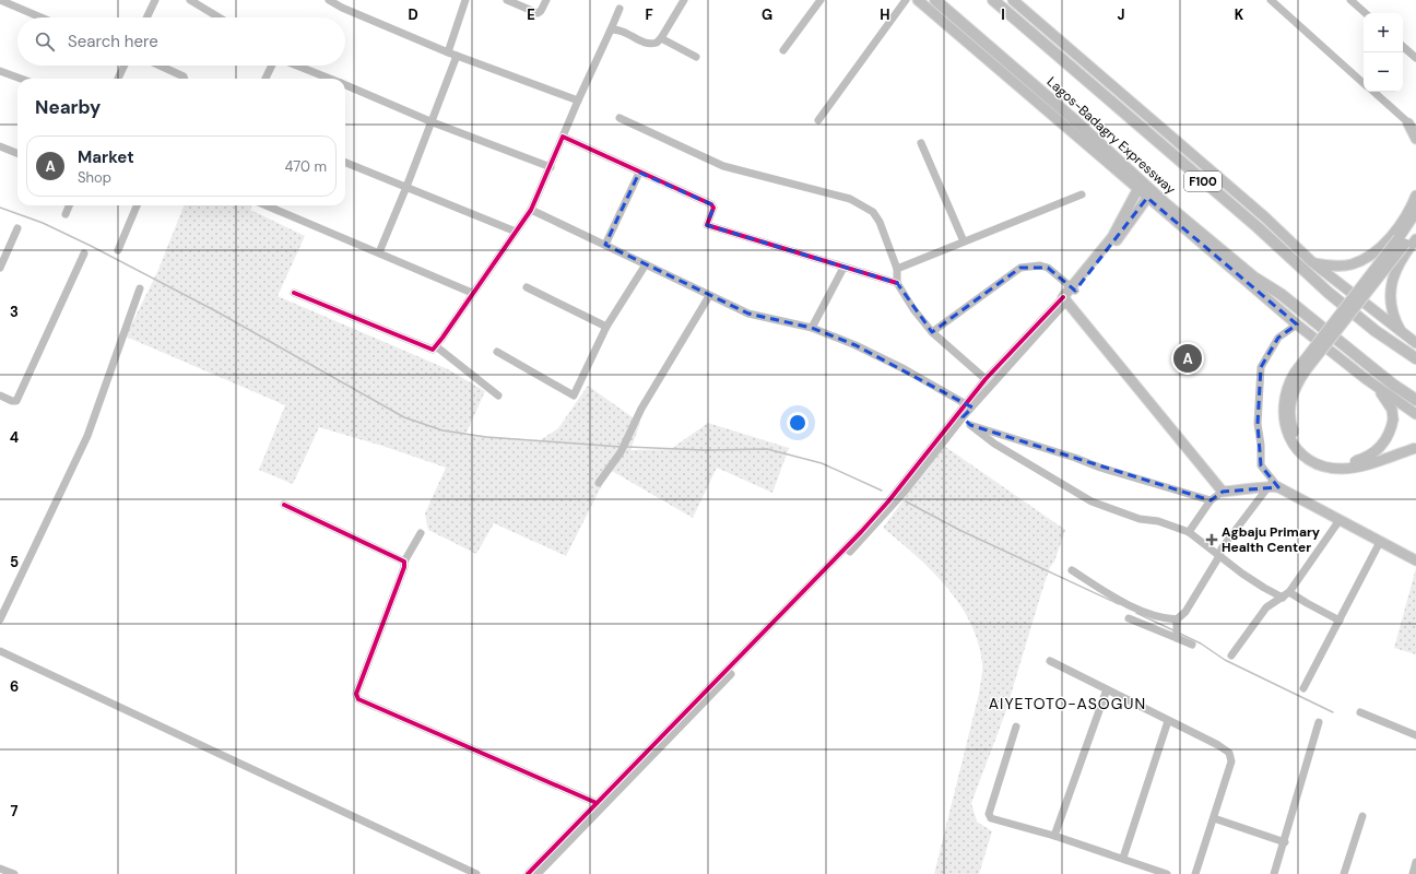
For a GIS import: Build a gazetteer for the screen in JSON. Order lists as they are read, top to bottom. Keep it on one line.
{"streets":{"highway":["Lagos-Badagry Expressway","F100"]},"districts":["AIYETOTO-ASOGUN"],"places":{"health":["Agbaju Primary Health Center"]},"page":{"map_buttons":["+","−"],"search":"Search here","heading":"Nearby","list":[{"mark":"A","name":"Market","note":"Shop","value":"470 m"}],"pins":"A"},"grid":{"columns":["D","E","F","G","H","I","J","K"],"rows":["3","4","5","6","7"]}}
